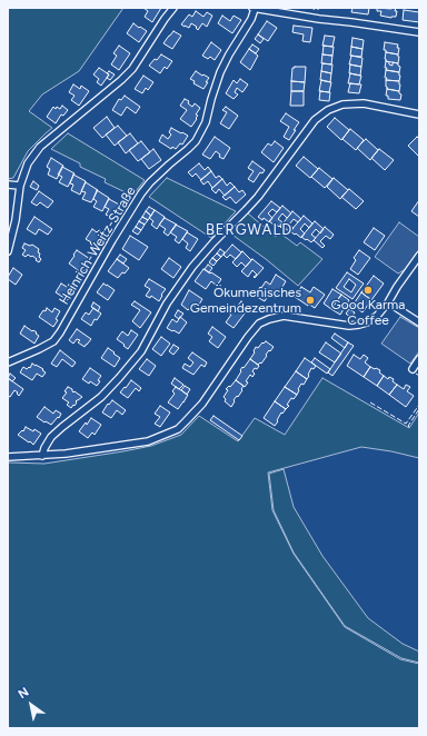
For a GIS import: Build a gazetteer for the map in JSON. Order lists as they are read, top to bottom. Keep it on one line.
{"streets":{"street":["Heinrich-Weitz-Straße"]},"districts":["BERGWALD"],"places":["Good Karma Coffee","Ökumenisches Gemeindezentrum"],"north":"top left"}
